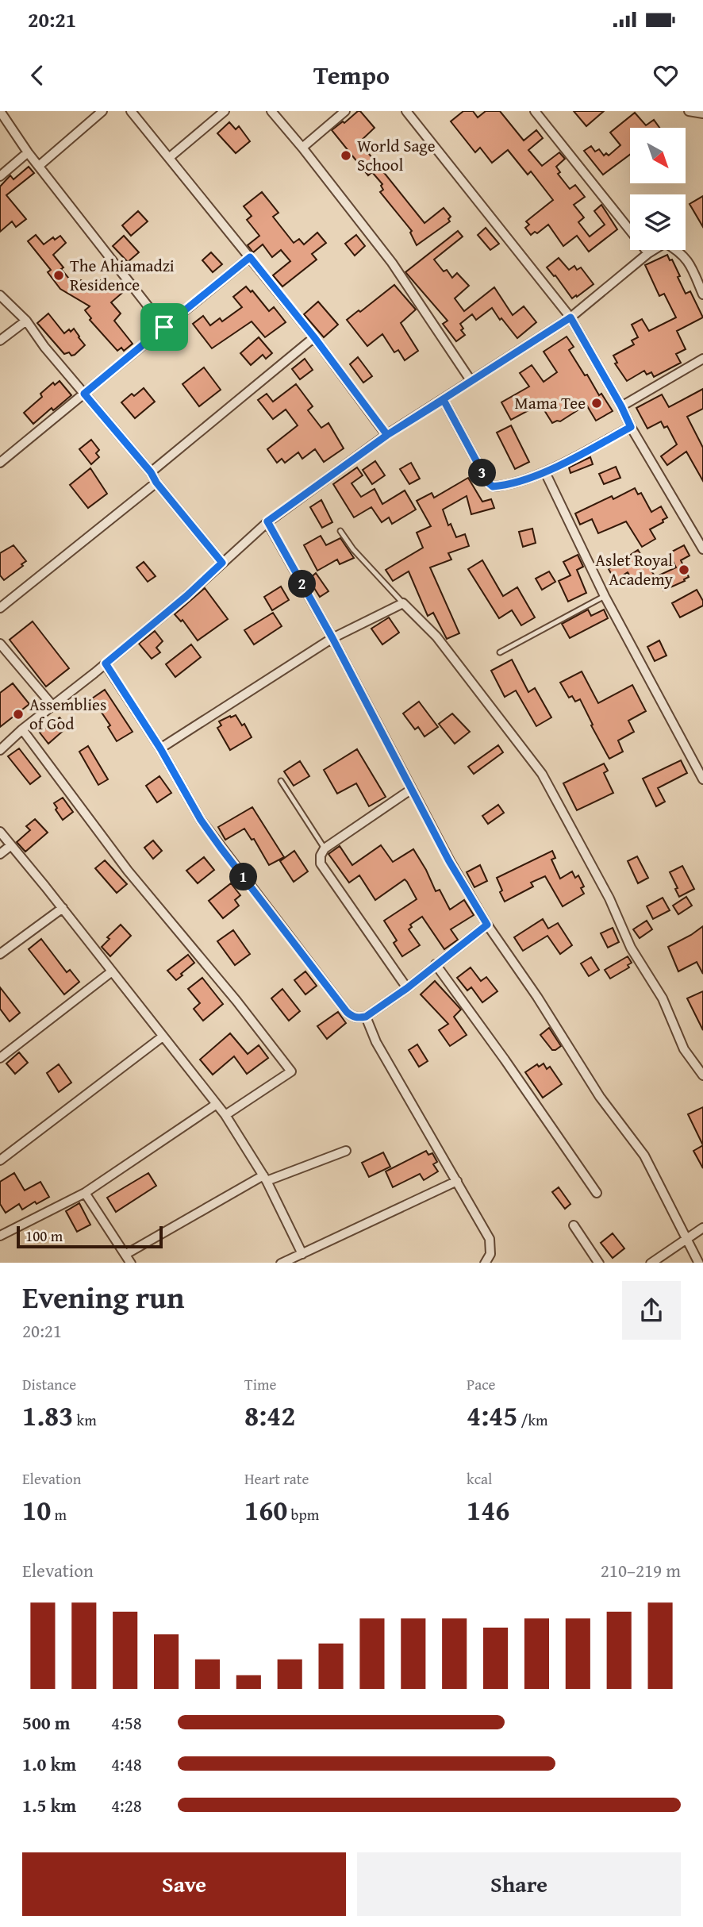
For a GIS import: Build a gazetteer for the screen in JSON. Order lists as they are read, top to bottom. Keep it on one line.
{"places":["World Sage School","The Ahiamadzi Residence","Mama Tee","Aslet Royal Academy","Assemblies of God"],"scale_bar":"100 m","north":"bottom right","page":{"status":"20:21","header":"Tempo","pins":["3","2","1"],"scale":"100 m","heading":["Evening run","20:21"],"stats":[["Distance","1.83 km"],["Time","8:42"],["Pace","4:45 /km"],["Elevation","10 m"],["Heart rate","160 bpm"],["kcal","146"]],"chart":["Elevation","210–219 m"],"list":[{"name":"500 m","note":"4:58"},{"name":"1.0 km","note":"4:48"},{"name":"1.5 km","note":"4:28"}],"buttons":["Save","Share"]}}
